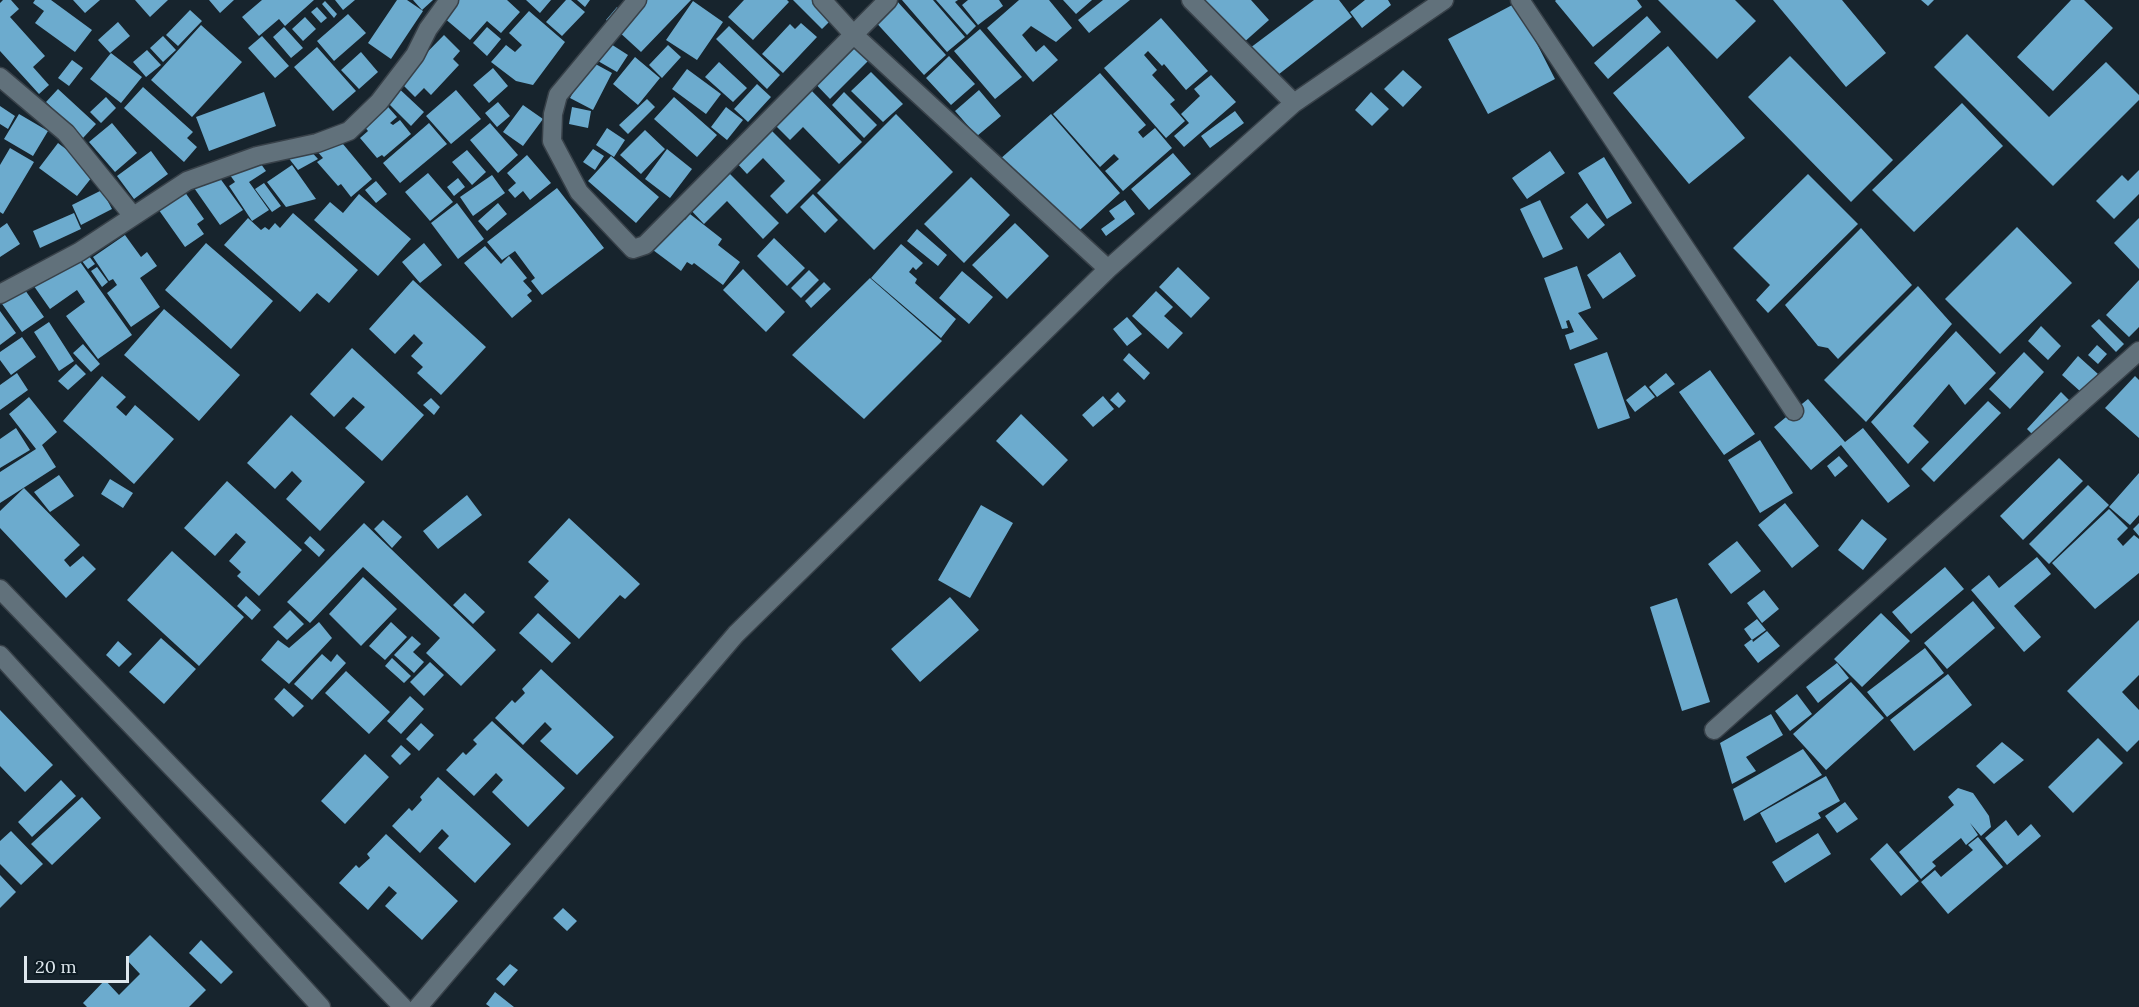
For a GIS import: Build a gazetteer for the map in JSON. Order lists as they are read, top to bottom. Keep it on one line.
{"scale_bar":"20 m"}
